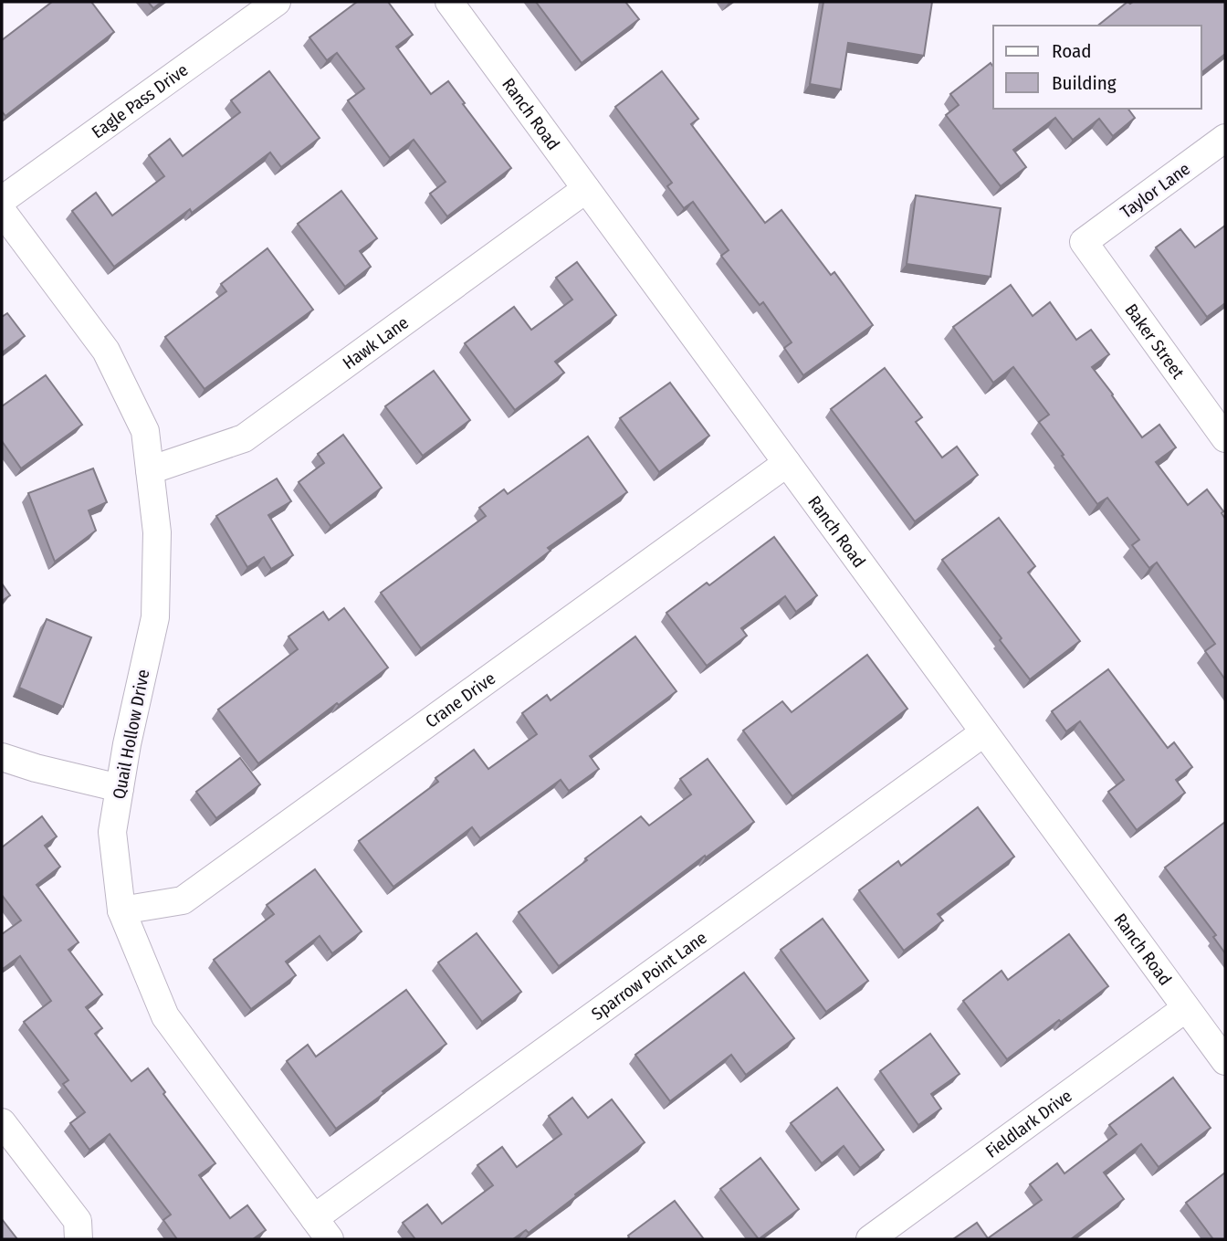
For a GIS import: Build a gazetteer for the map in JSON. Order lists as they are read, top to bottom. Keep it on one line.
{"streets":{"street":["Eagle Pass Drive","Ranch Road","Taylor Lane","Baker Street","Hawk Lane","Crane Drive","Quail Hollow Drive","Sparrow Point Lane","Fieldlark Drive"]},"crossings":[["Ranch Road","Hawk Lane"],["Ranch Road","Crane Drive"],["Ranch Road","Sparrow Point Lane"],["Ranch Road","Fieldlark Drive"],["Taylor Lane","Baker Street"],["Hawk Lane","Quail Hollow Drive"],["Crane Drive","Quail Hollow Drive"],["Quail Hollow Drive","Sparrow Point Lane"]],"legend":["Road","Building"]}
